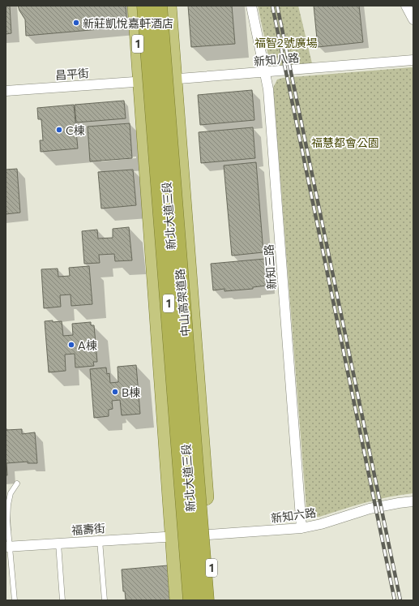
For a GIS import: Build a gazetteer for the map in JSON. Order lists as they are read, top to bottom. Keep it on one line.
{"streets":{"highway":["1","中山高架道路"],"main road":["新北大道三段"],"street":["新知八路","昌平街","新知三路","新知六路","福壽街"]},"crossings":[["新知八路","昌平街"],["新知八路","新北大道三段"],["新知八路","新知三路"],["昌平街","新北大道三段"],["新北大道三段","新知六路"],["新北大道三段","福壽街"],["新知三路","新知六路"],["新知六路","福壽街"]],"parks":["福智2號廣場","福慧都會公園"],"places":["新莊凱悅嘉軒酒店","C棟","A棟","B棟"]}
